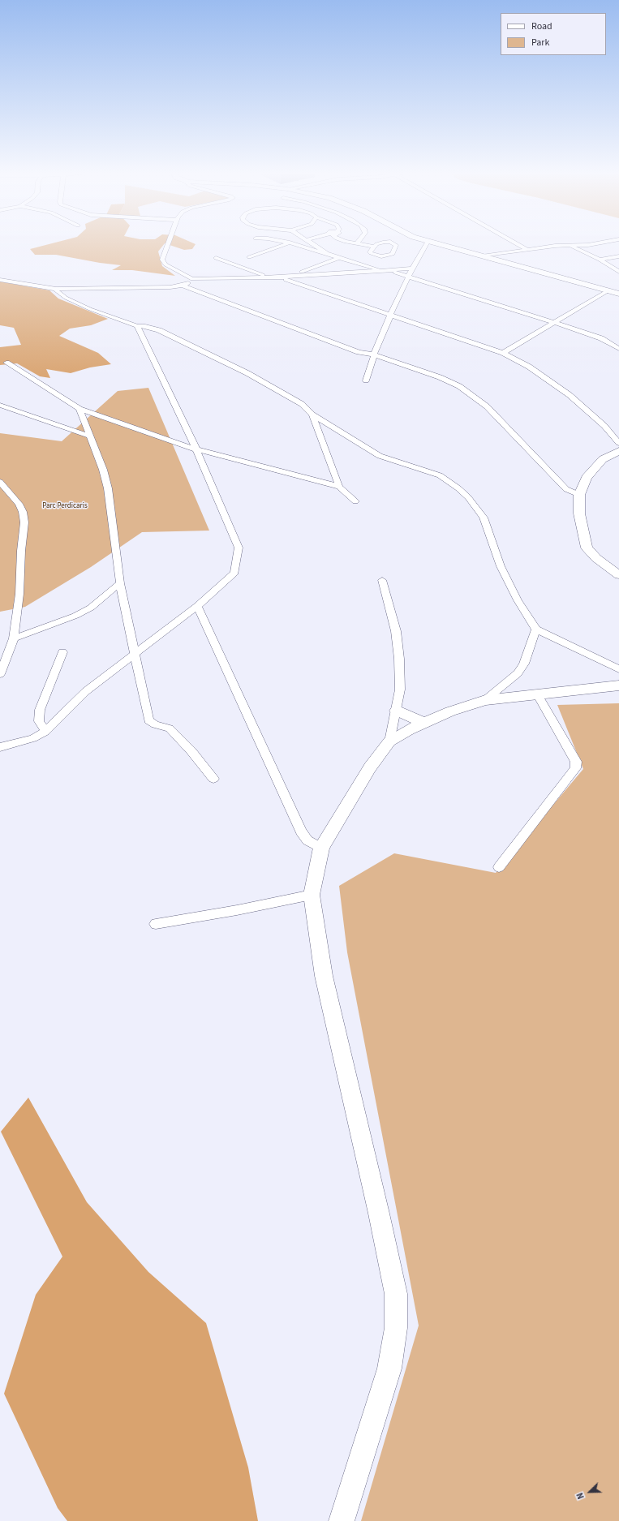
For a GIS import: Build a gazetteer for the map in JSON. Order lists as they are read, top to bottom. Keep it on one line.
{"parks":["Parc Perdicaris"],"legend":["Road","Park"],"north":"bottom left"}
